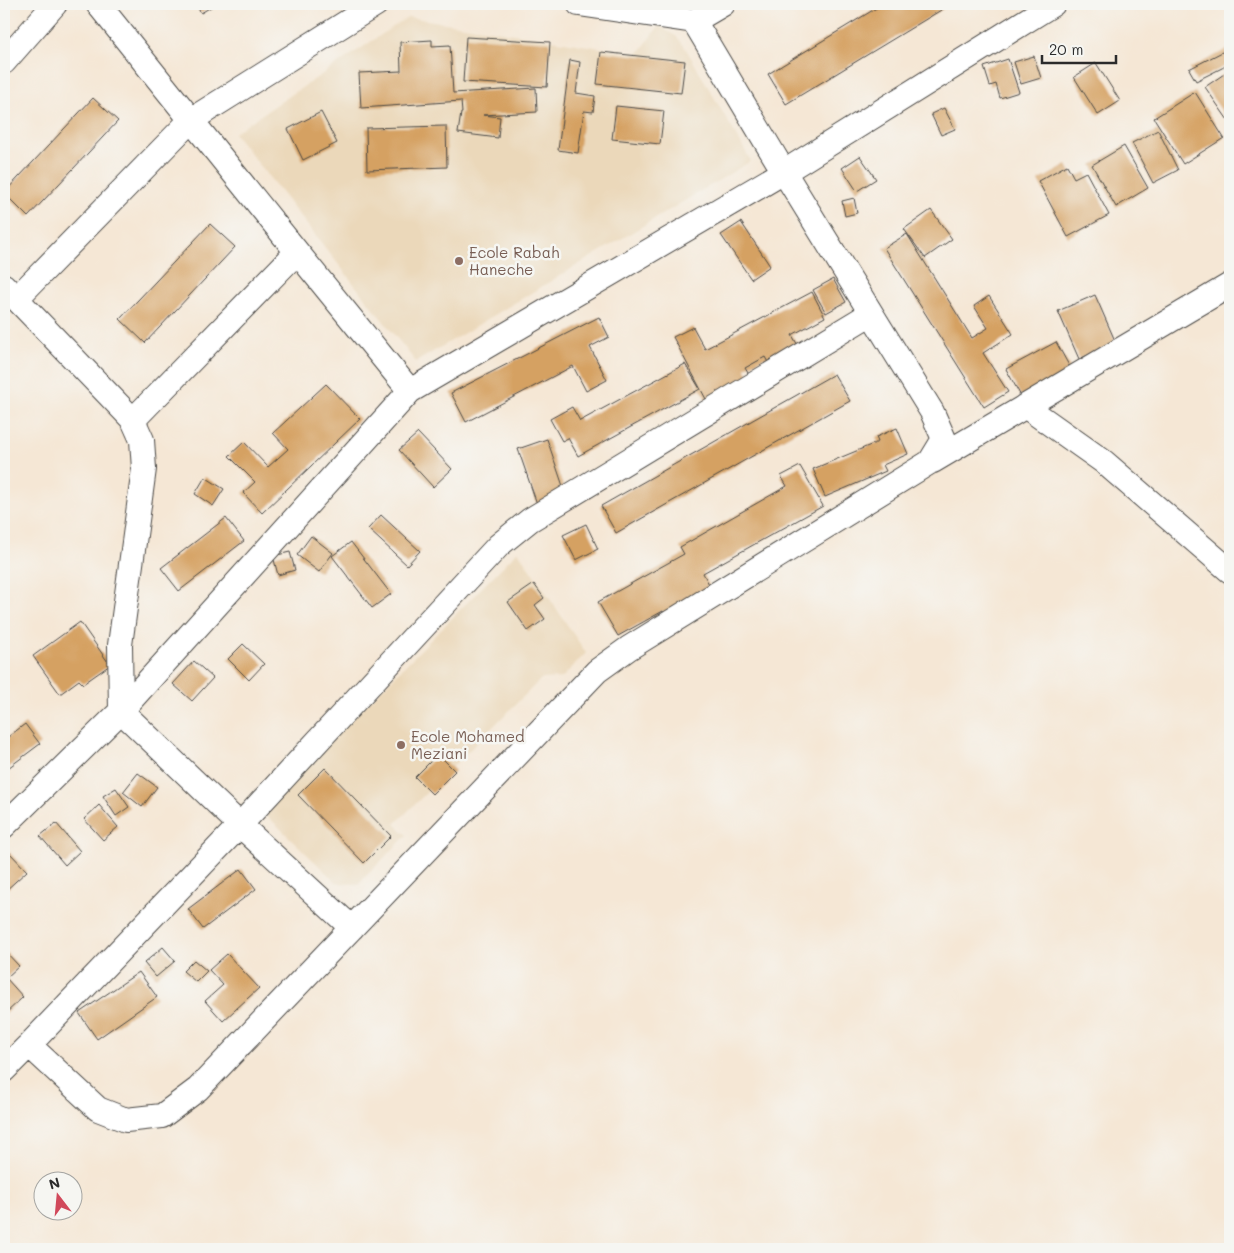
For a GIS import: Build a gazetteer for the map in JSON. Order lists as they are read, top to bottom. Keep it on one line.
{"places":["Ecole Rabah Haneche","Ecole Mohamed Meziani"],"scale_bar":"20 m","north":"top"}
